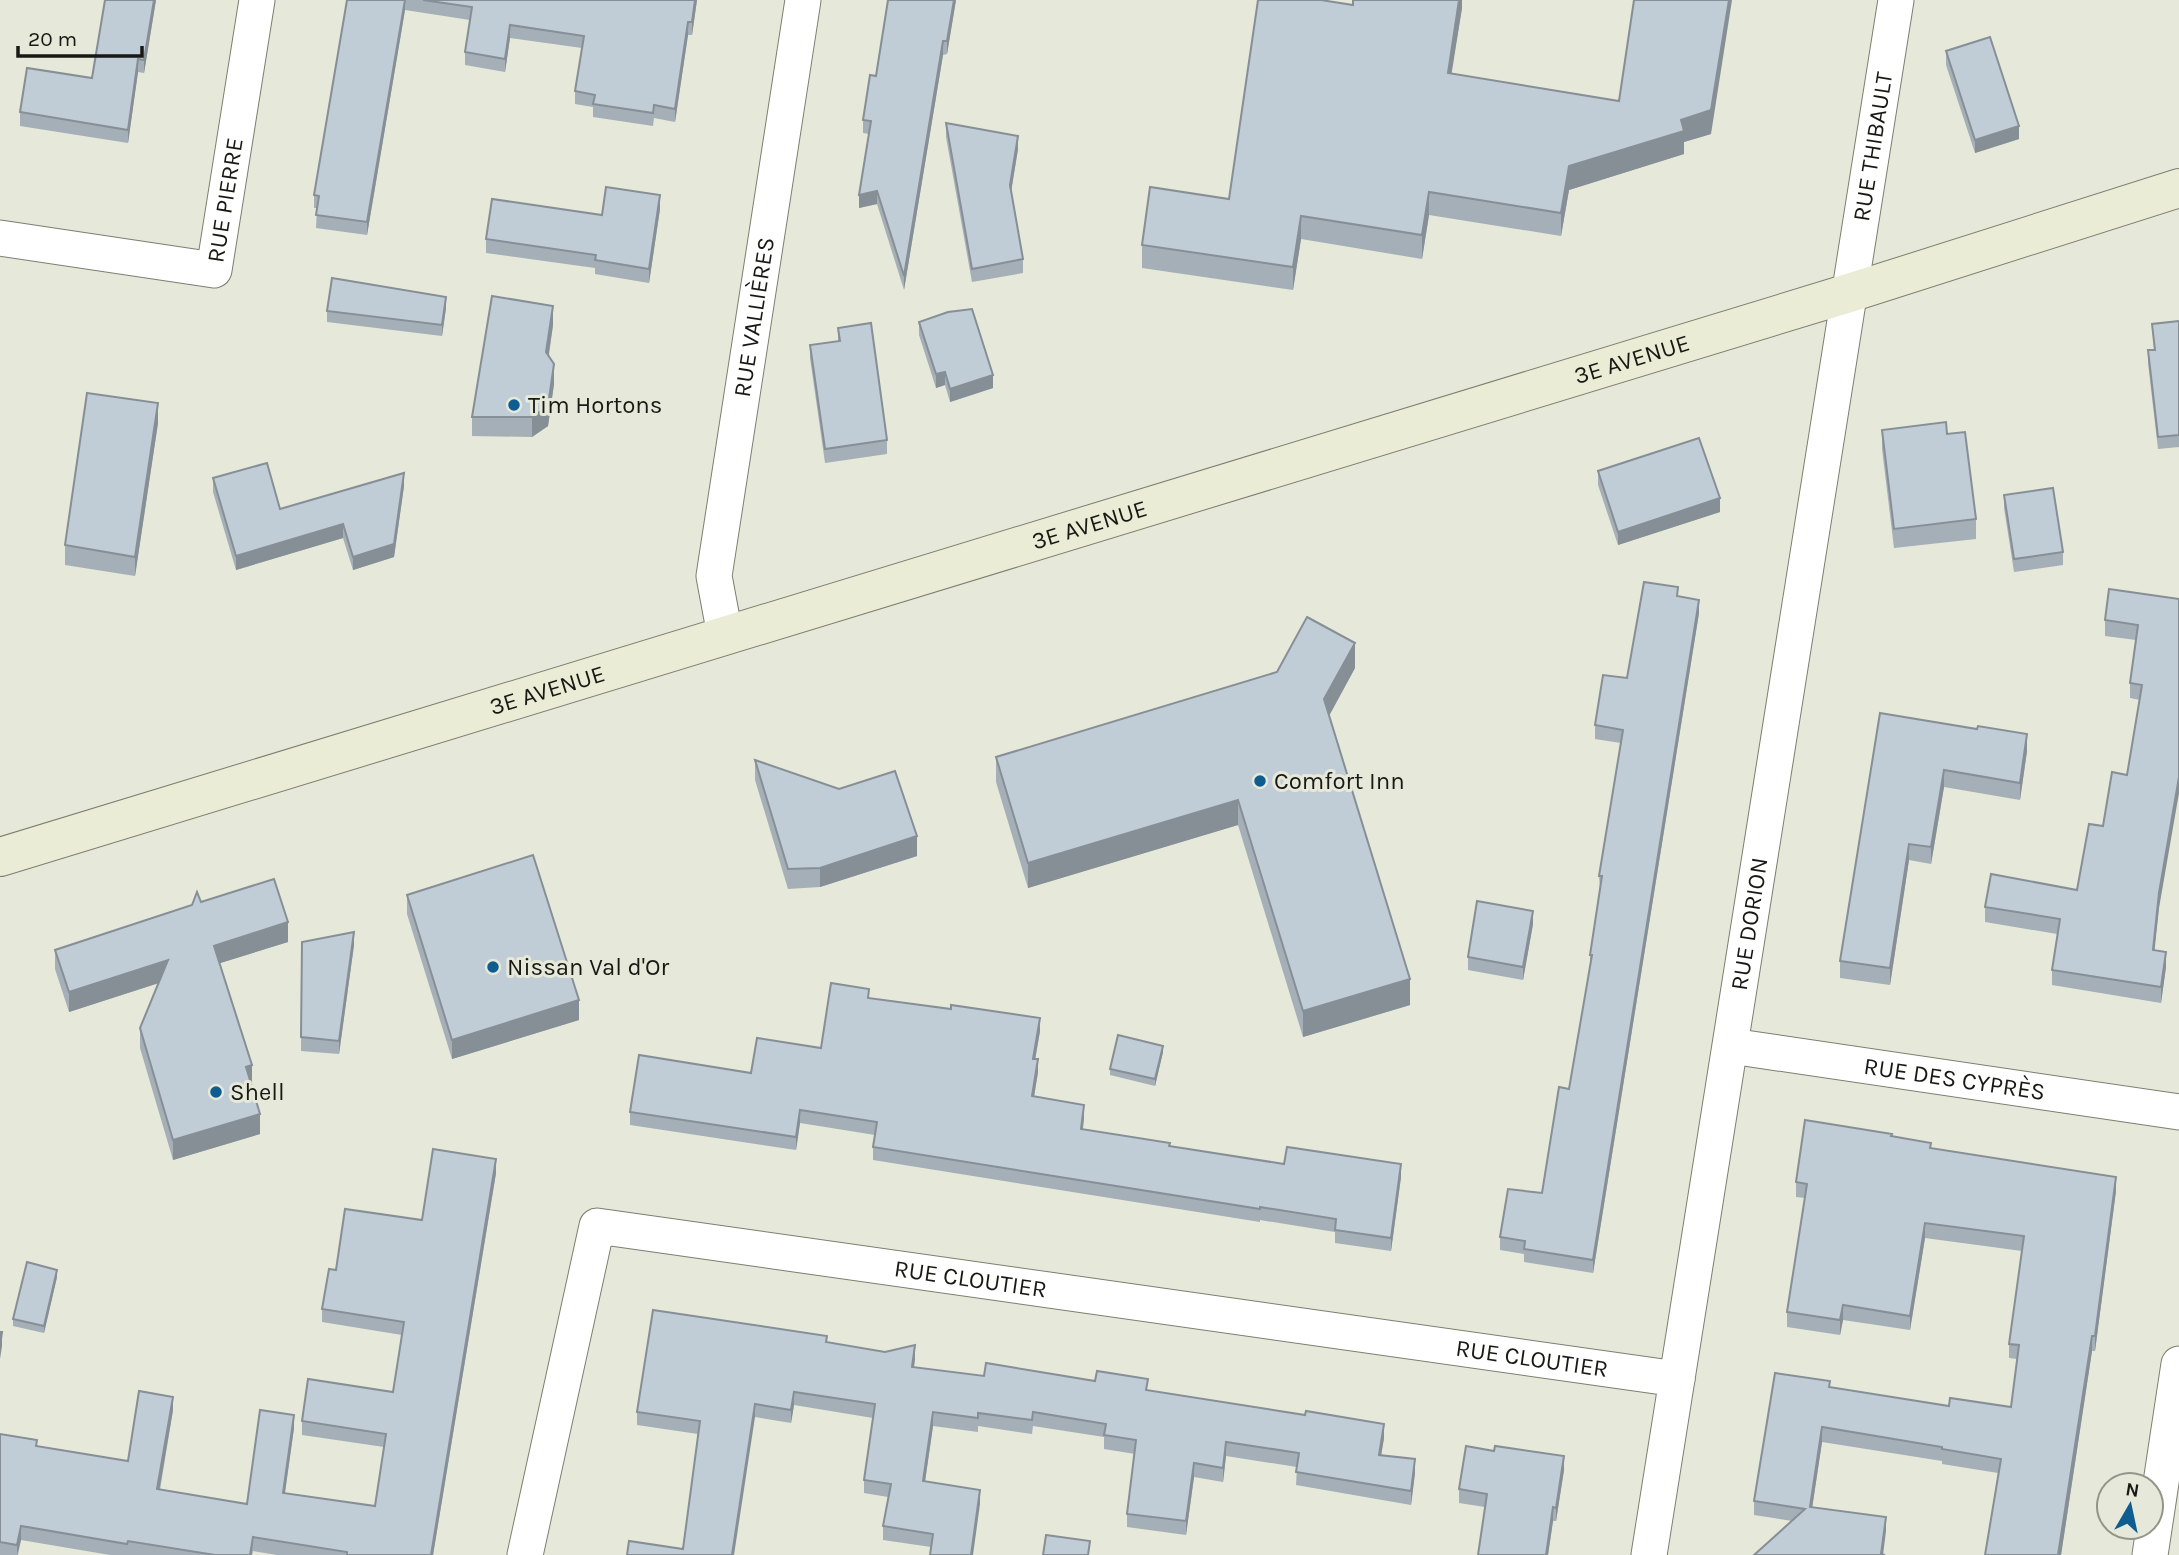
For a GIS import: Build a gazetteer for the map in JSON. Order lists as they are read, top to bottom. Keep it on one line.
{"streets":{"main road":["3E AVENUE"],"street":["RUE THIBAULT","RUE PIERRE","RUE VALLIÈRES","RUE DORION","RUE DES CYPRÈS","RUE CLOUTIER"]},"crossings":[["RUE THIBAULT","3E AVENUE"],["RUE THIBAULT","RUE DORION"],["RUE VALLIÈRES","3E AVENUE"],["3E AVENUE","RUE DORION"],["RUE DORION","RUE DES CYPRÈS"],["RUE DORION","RUE CLOUTIER"]],"places":["Tim Hortons","Comfort Inn","Nissan Val d'Or","Shell"],"scale_bar":"20 m","north":"top"}
